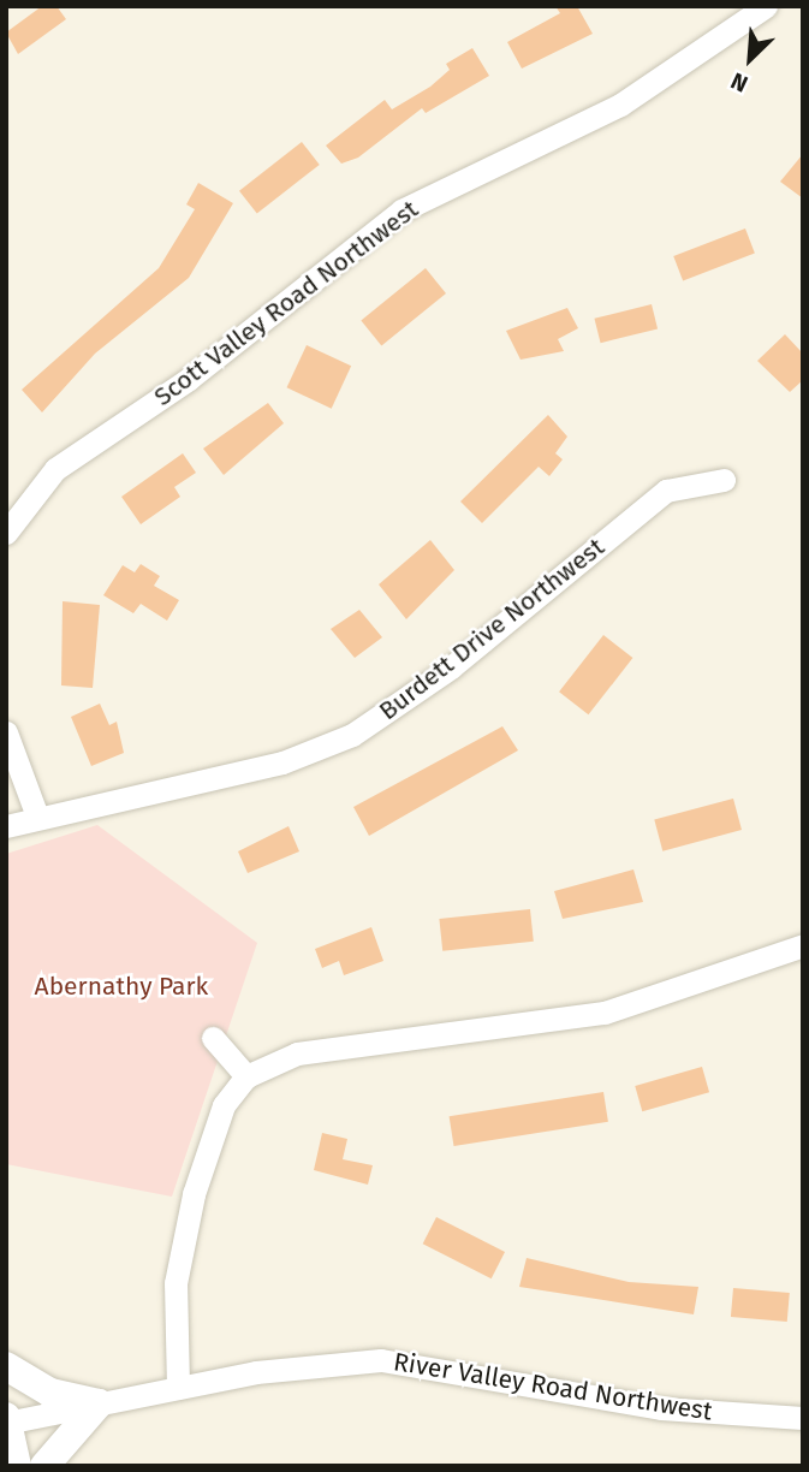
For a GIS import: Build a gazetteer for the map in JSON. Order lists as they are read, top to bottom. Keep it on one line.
{"streets":{"street":["Scott Valley Road Northwest","Burdett Drive Northwest","River Valley Road Northwest"]},"parks":["Abernathy Park"],"north":"bottom left"}
